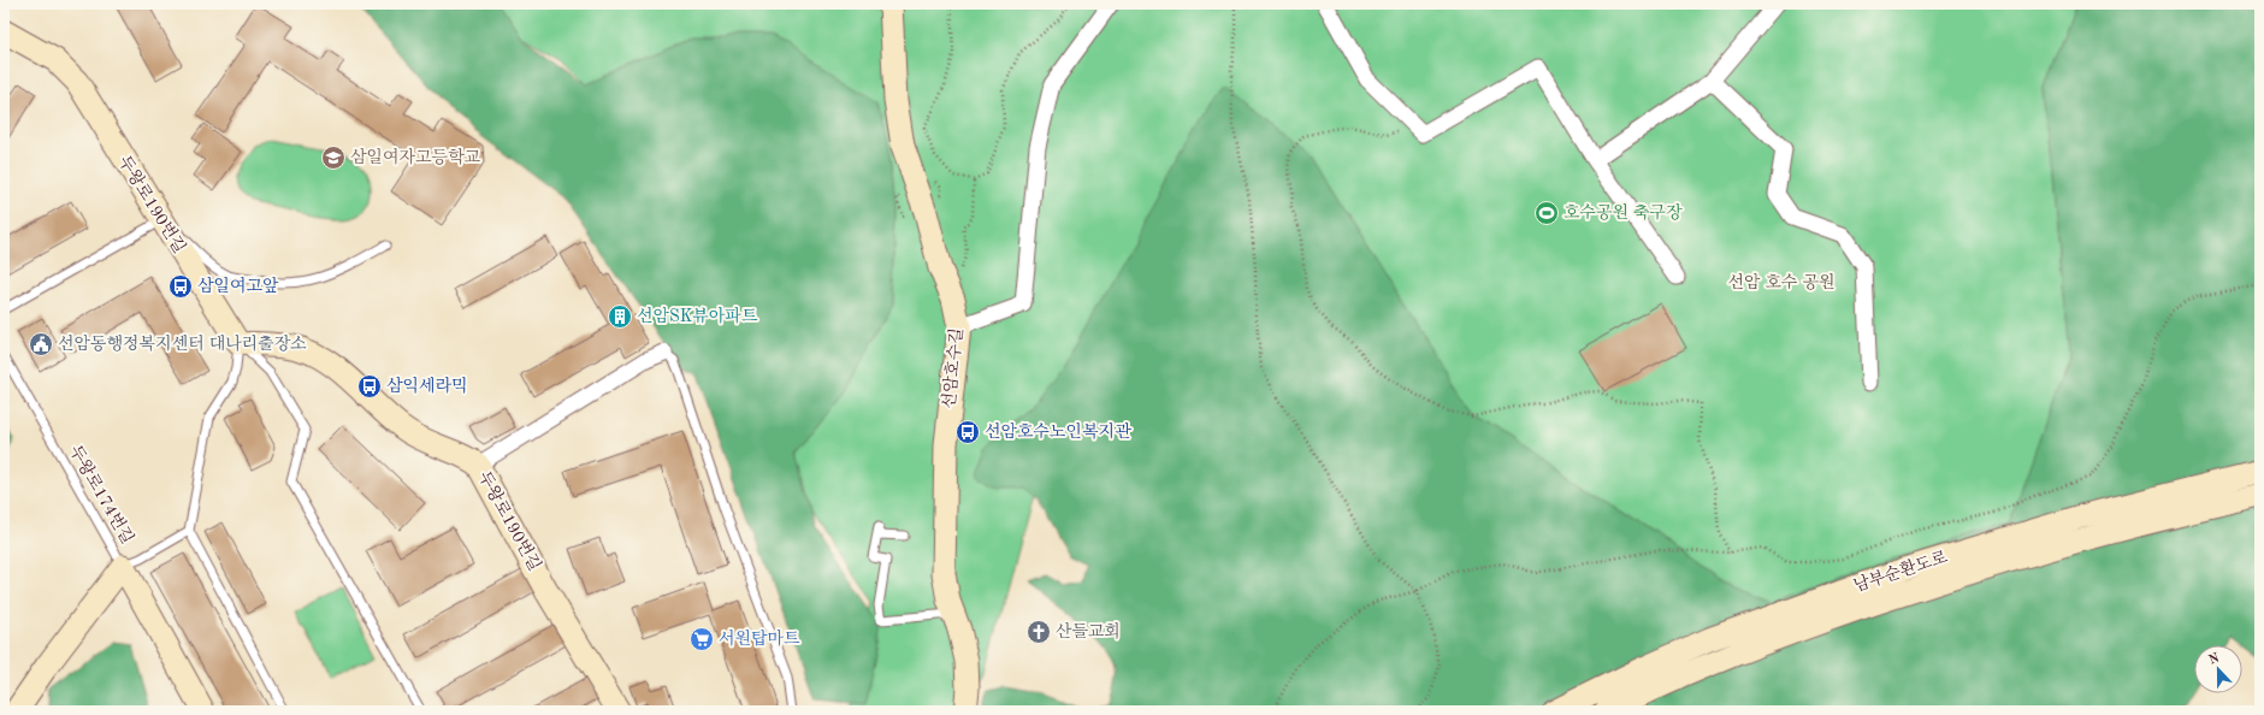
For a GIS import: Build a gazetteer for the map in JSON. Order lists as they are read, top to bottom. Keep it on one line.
{"streets":{"street":["두왕로190번길","선암호수길","남부순환도로"],"lane":["두왕로174번길"]},"parks":["선암 호수 공원"],"places":{"school or university":["삼일여자고등학교"],"sports":["호수공원 축구장"],"bus stop":["삼일여고앞","삼익세라믹","선암호수노인복지관"],"building":["선암SK뷰아파트"],"public building":["선암동행정복지센터 대나리출장소"],"church":["산들교회"],"supermarket":["서원탑마트"]},"north":"top"}
